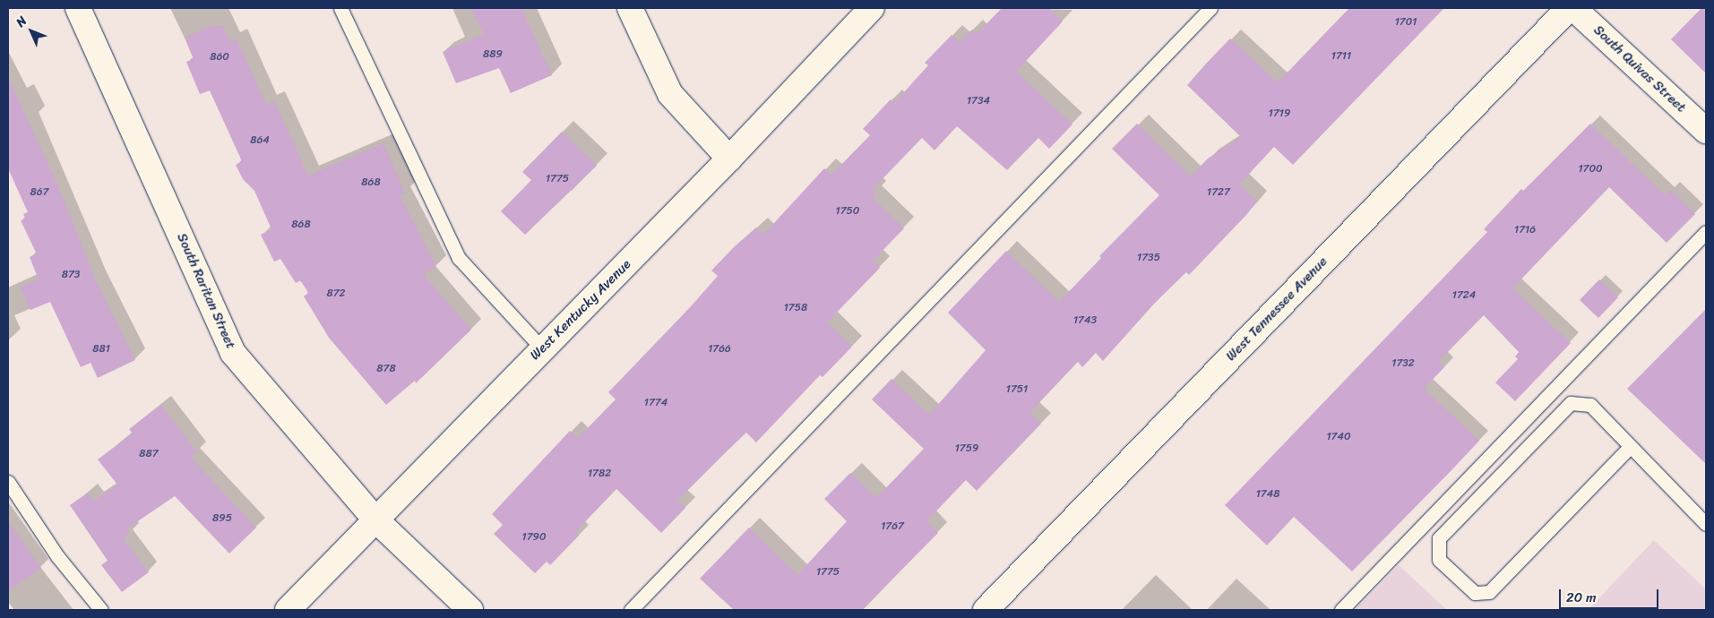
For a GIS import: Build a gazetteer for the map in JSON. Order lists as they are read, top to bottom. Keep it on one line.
{"streets":{"street":["South Quivas Street","South Raritan Street","West Tennessee Avenue","West Kentucky Avenue"]},"crossings":[["South Raritan Street","West Kentucky Avenue"]],"house_numbers":["1701","889","1711","860","1734","1719","864","1700","1775","868","867","1727","1750","868","1716","1735","873","872","1724","1758","1743","881","1766","1732","878","1751","1774","1740","1759","887","1782","1748","895","1767","1790","1775"],"scale_bar":"20 m","north":"top left"}
